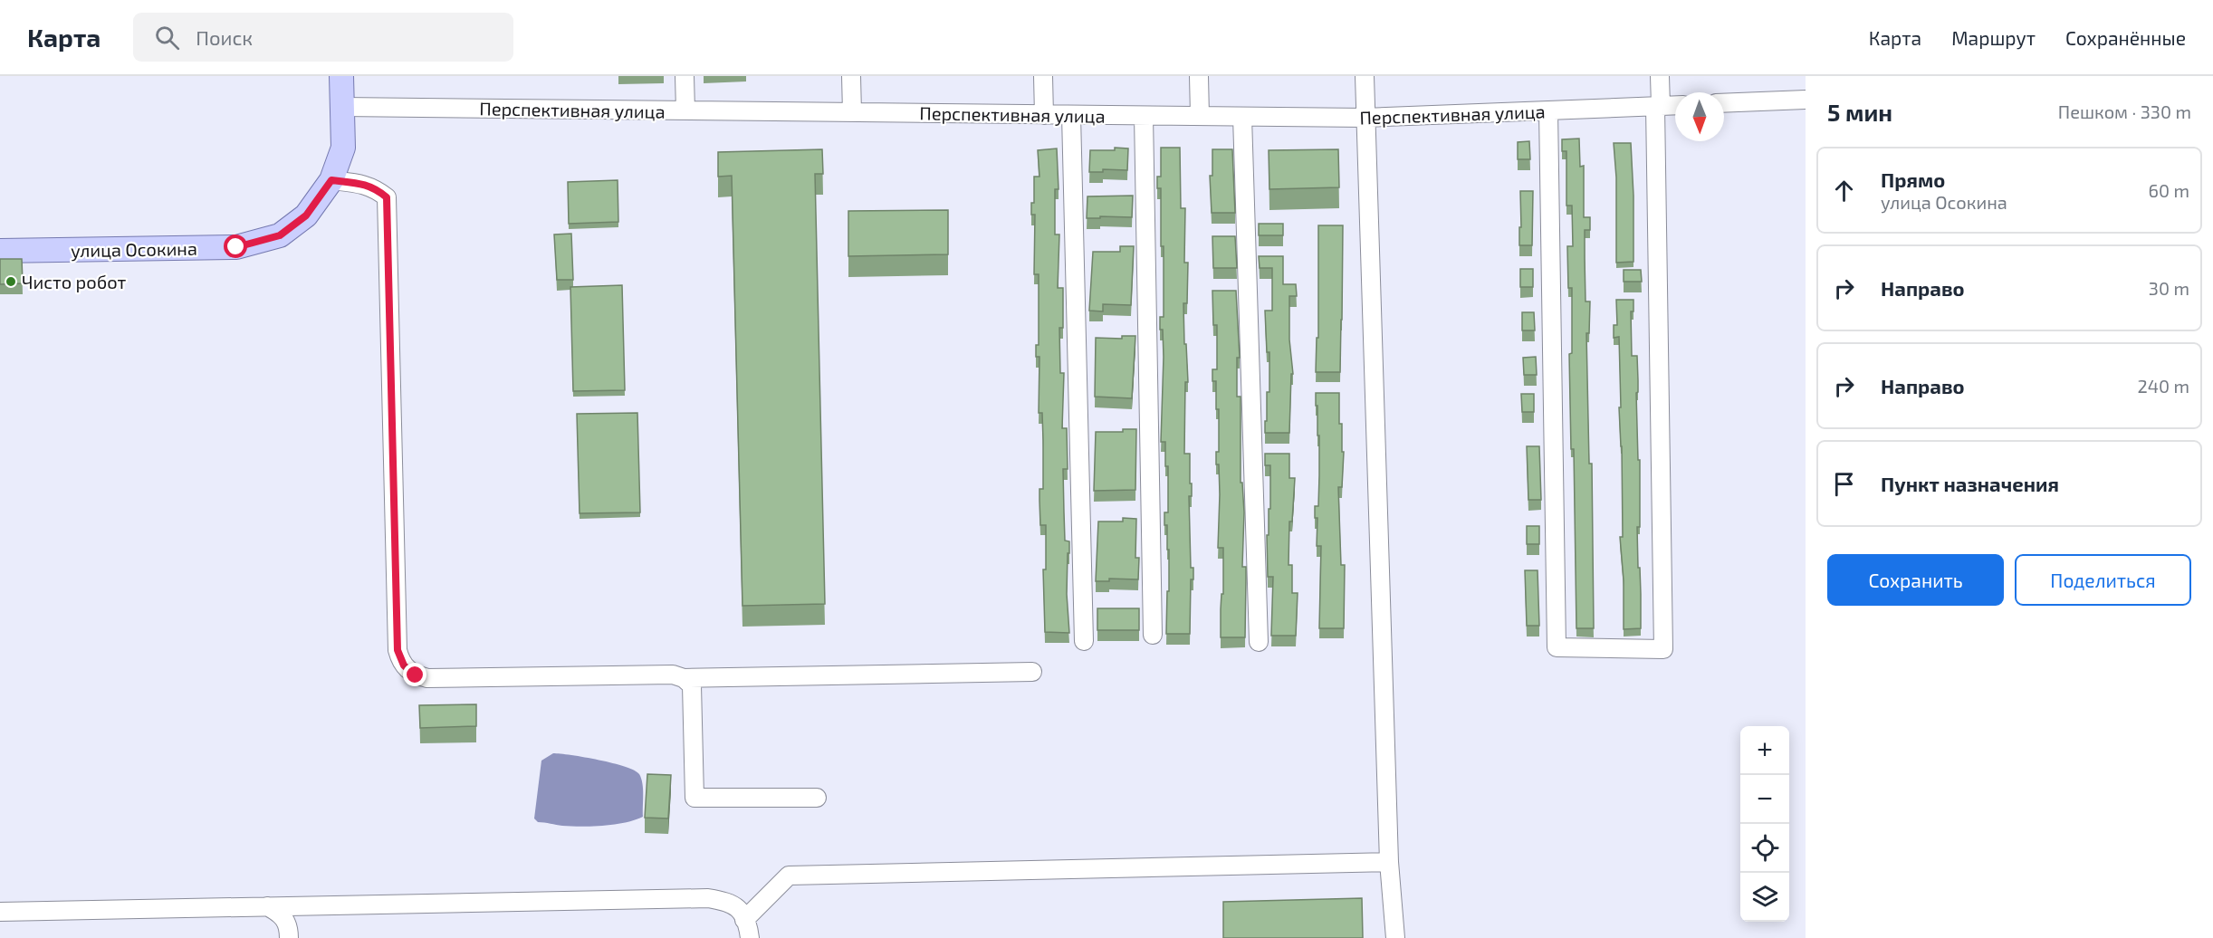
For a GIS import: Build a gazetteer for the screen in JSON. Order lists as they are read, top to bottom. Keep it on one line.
{"streets":{"main road":["улица Осокина"],"street":["Перспективная улица"]},"crossings":[["Перспективная улица","улица Осокина"]],"places":["Чисто робот"],"north":"bottom","page":{"header":"Карта","search":"Поиск","nav":["Карта","Маршрут","Сохранённые"],"heading":["5 мин","Пешком · 330 m"],"list":[["Прямо","улица Осокина","60 m"],["Направо","30 m"],["Направо","240 m"],"Пункт назначения"],"buttons":["Сохранить","Поделиться"],"map_buttons":["+","−"]}}
